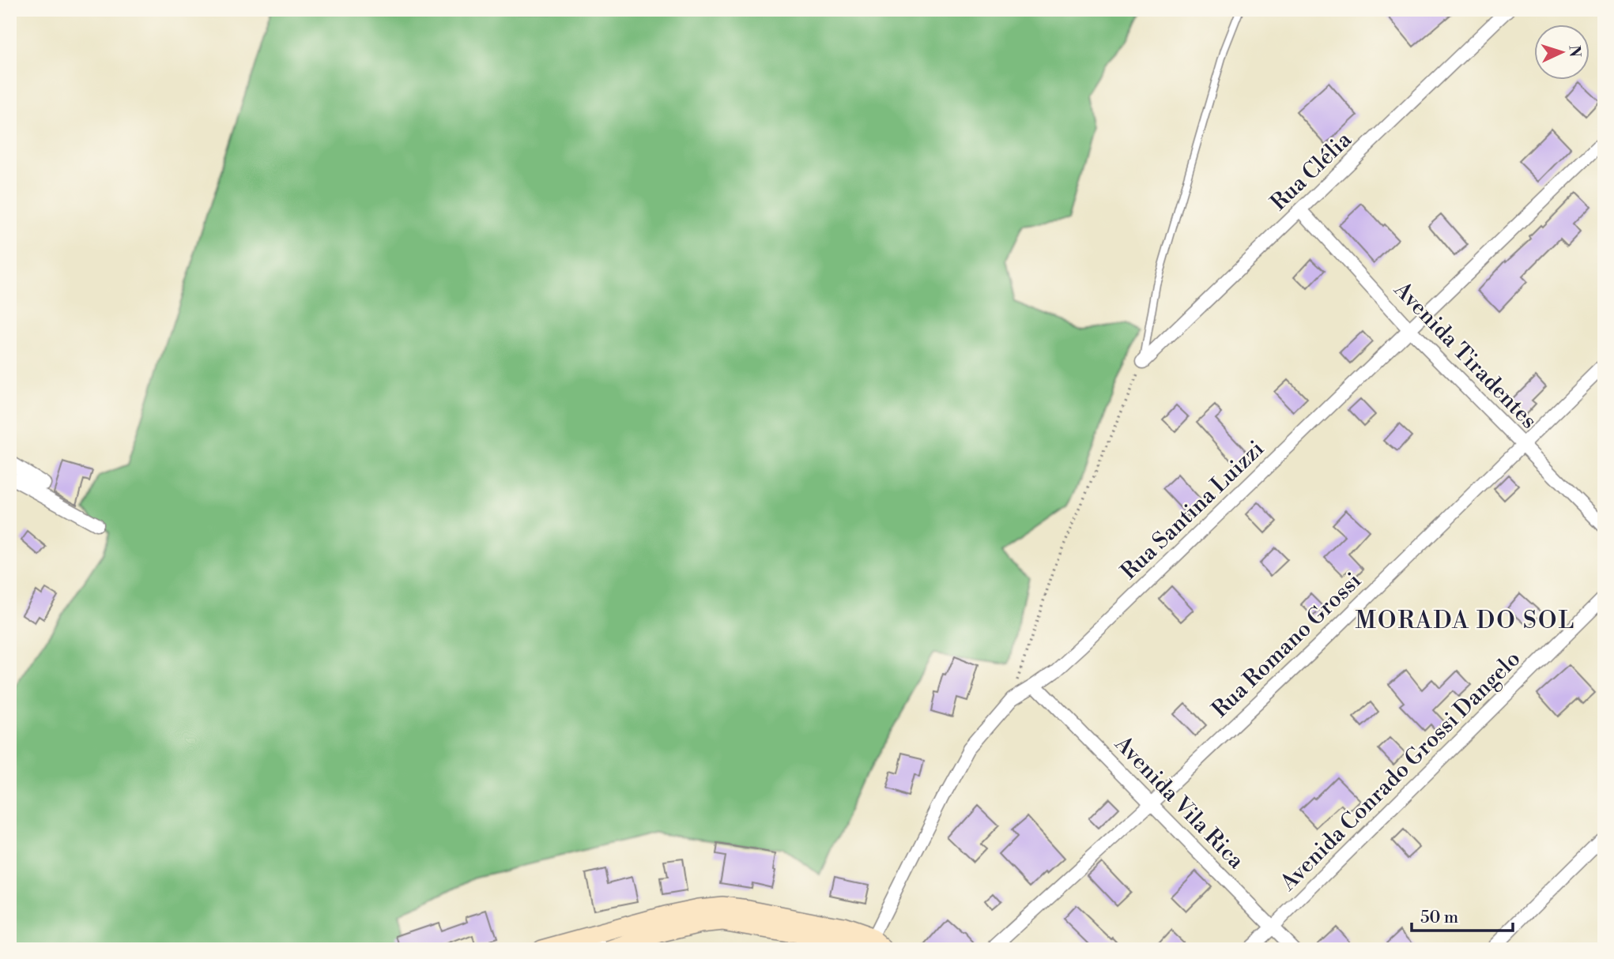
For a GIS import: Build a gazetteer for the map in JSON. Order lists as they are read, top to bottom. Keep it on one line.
{"streets":{"street":["Rua Clélia","Avenida Tiradentes","Rua Santina Luizzi","Rua Romano Grossi","Avenida Conrado Grossi Dangelo","Avenida Vila Rica"]},"crossings":[["Rua Clélia","Avenida Tiradentes"],["Avenida Tiradentes","Rua Santina Luizzi"],["Avenida Tiradentes","Rua Romano Grossi"],["Rua Santina Luizzi","Avenida Vila Rica"],["Rua Romano Grossi","Avenida Vila Rica"],["Avenida Conrado Grossi Dangelo","Avenida Vila Rica"]],"districts":["MORADA DO SOL"],"scale_bar":"50 m","north":"right"}
